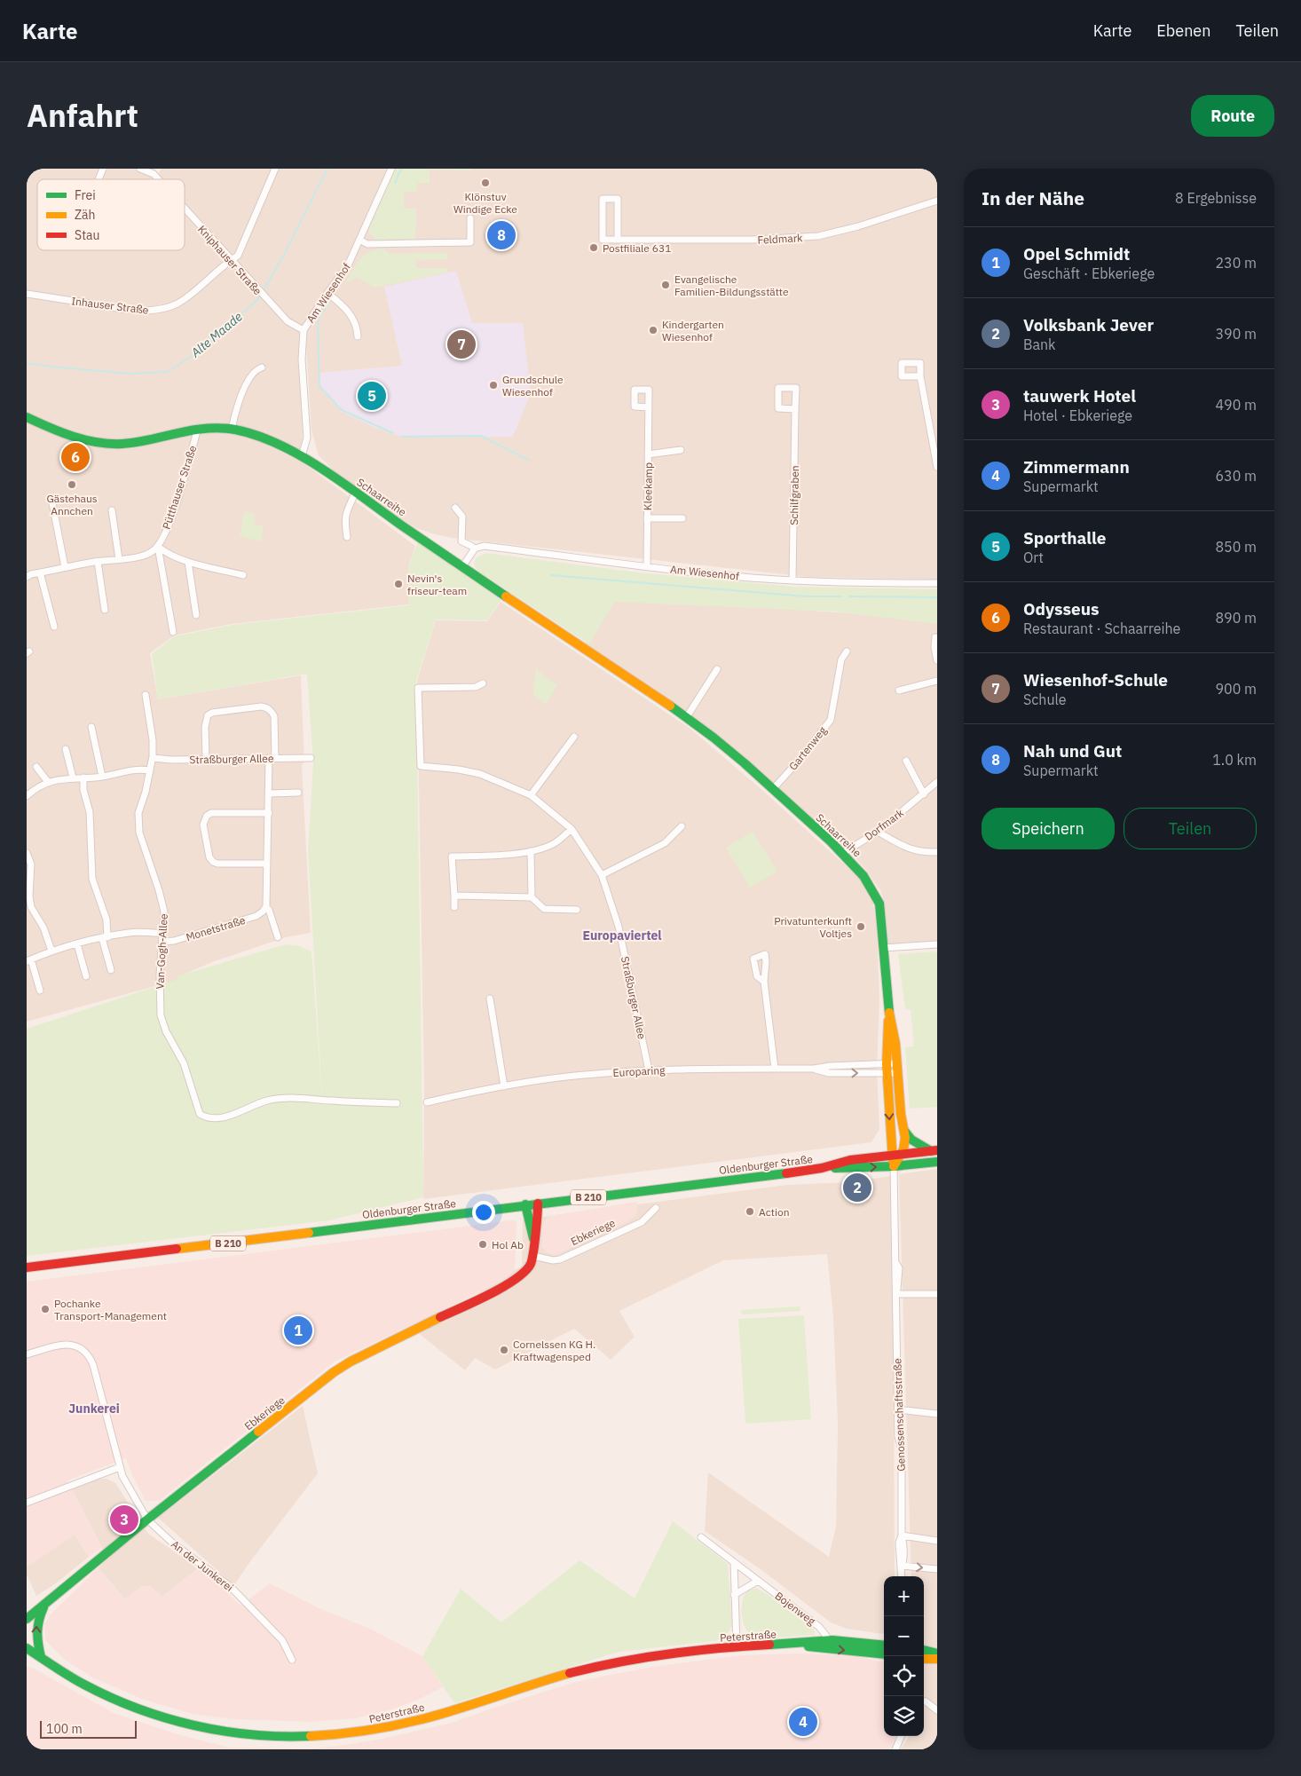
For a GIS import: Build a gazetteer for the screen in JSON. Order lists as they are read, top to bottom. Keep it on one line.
{"streets":{"main road":["Schaarreihe","Oldenburger Straße","B 210","Ebkeriege","Peterstraße"],"street":["Feldmark","Kniphauser Straße","Am Wiesenhof","Inhauser Straße","Kleekamp","Pütthauser Straße","Schilfgraben","Gartenweg","Straßburger Allee","Dorfmark","Monetstraße","Van-Gogh-Allee","Europaring","Genossenschaftsstraße","An der Junkerei","Bojenweg"]},"crossings":[["Kniphauser Straße","Am Wiesenhof"],["Kniphauser Straße","Inhauser Straße"],["Am Wiesenhof","Kleekamp"],["Am Wiesenhof","Schilfgraben"],["Am Wiesenhof","Schaarreihe"],["Pütthauser Straße","Schaarreihe"],["Schaarreihe","Gartenweg"],["Schaarreihe","Dorfmark"],["Schaarreihe","Europaring"],["Schaarreihe","Oldenburger Straße"],["Schaarreihe","B 210"],["Straßburger Allee","Van-Gogh-Allee"],["Straßburger Allee","Europaring"],["Monetstraße","Van-Gogh-Allee"],["Oldenburger Straße","B 210"],["Oldenburger Straße","Genossenschaftsstraße"],["B 210","Genossenschaftsstraße"],["Ebkeriege","An der Junkerei"],["Bojenweg","Peterstraße"]],"districts":["Europaviertel","Junkerei"],"water":["Alte Maade"],"places":["Klönstuv Windige Ecke","Postfiliale 631","Evangelische Familien-Bildungsstätte","Kindergarten Wiesenhof","Grundschule Wiesenhof","Gästehaus Annchen","Nevin's friseur-team","Privatunterkunft Voltjes","Action","Hol Ab","Pochanke Transport-Management","Cornelssen KG H. Kraftwagensped"],"legend":["Frei","Zäh","Stau"],"scale_bar":"100 m","page":{"header":"Karte","nav":["Karte","Ebenen","Teilen"],"title":"Anfahrt","buttons":["Route",["Speichern","Teilen"]],"heading":["In der Nähe","8 Ergebnisse"],"pins":["8","7","5","6","2","1","3","4"],"list":[{"mark":"1","name":"Opel Schmidt","note":"Geschäft · Ebkeriege","value":"230 m"},{"mark":"2","name":"Volksbank Jever","note":"Bank","value":"390 m"},{"mark":"3","name":"tauwerk Hotel","note":"Hotel · Ebkeriege","value":"490 m"},{"mark":"4","name":"Zimmermann","note":"Supermarkt","value":"630 m"},{"mark":"5","name":"Sporthalle","note":"Ort","value":"850 m"},{"mark":"6","name":"Odysseus","note":"Restaurant · Schaarreihe","value":"890 m"},{"mark":"7","name":"Wiesenhof-Schule","note":"Schule","value":"900 m"},{"mark":"8","name":"Nah und Gut","note":"Supermarkt","value":"1.0 km"}],"map_buttons":["+","−"],"scale":"100 m"}}
